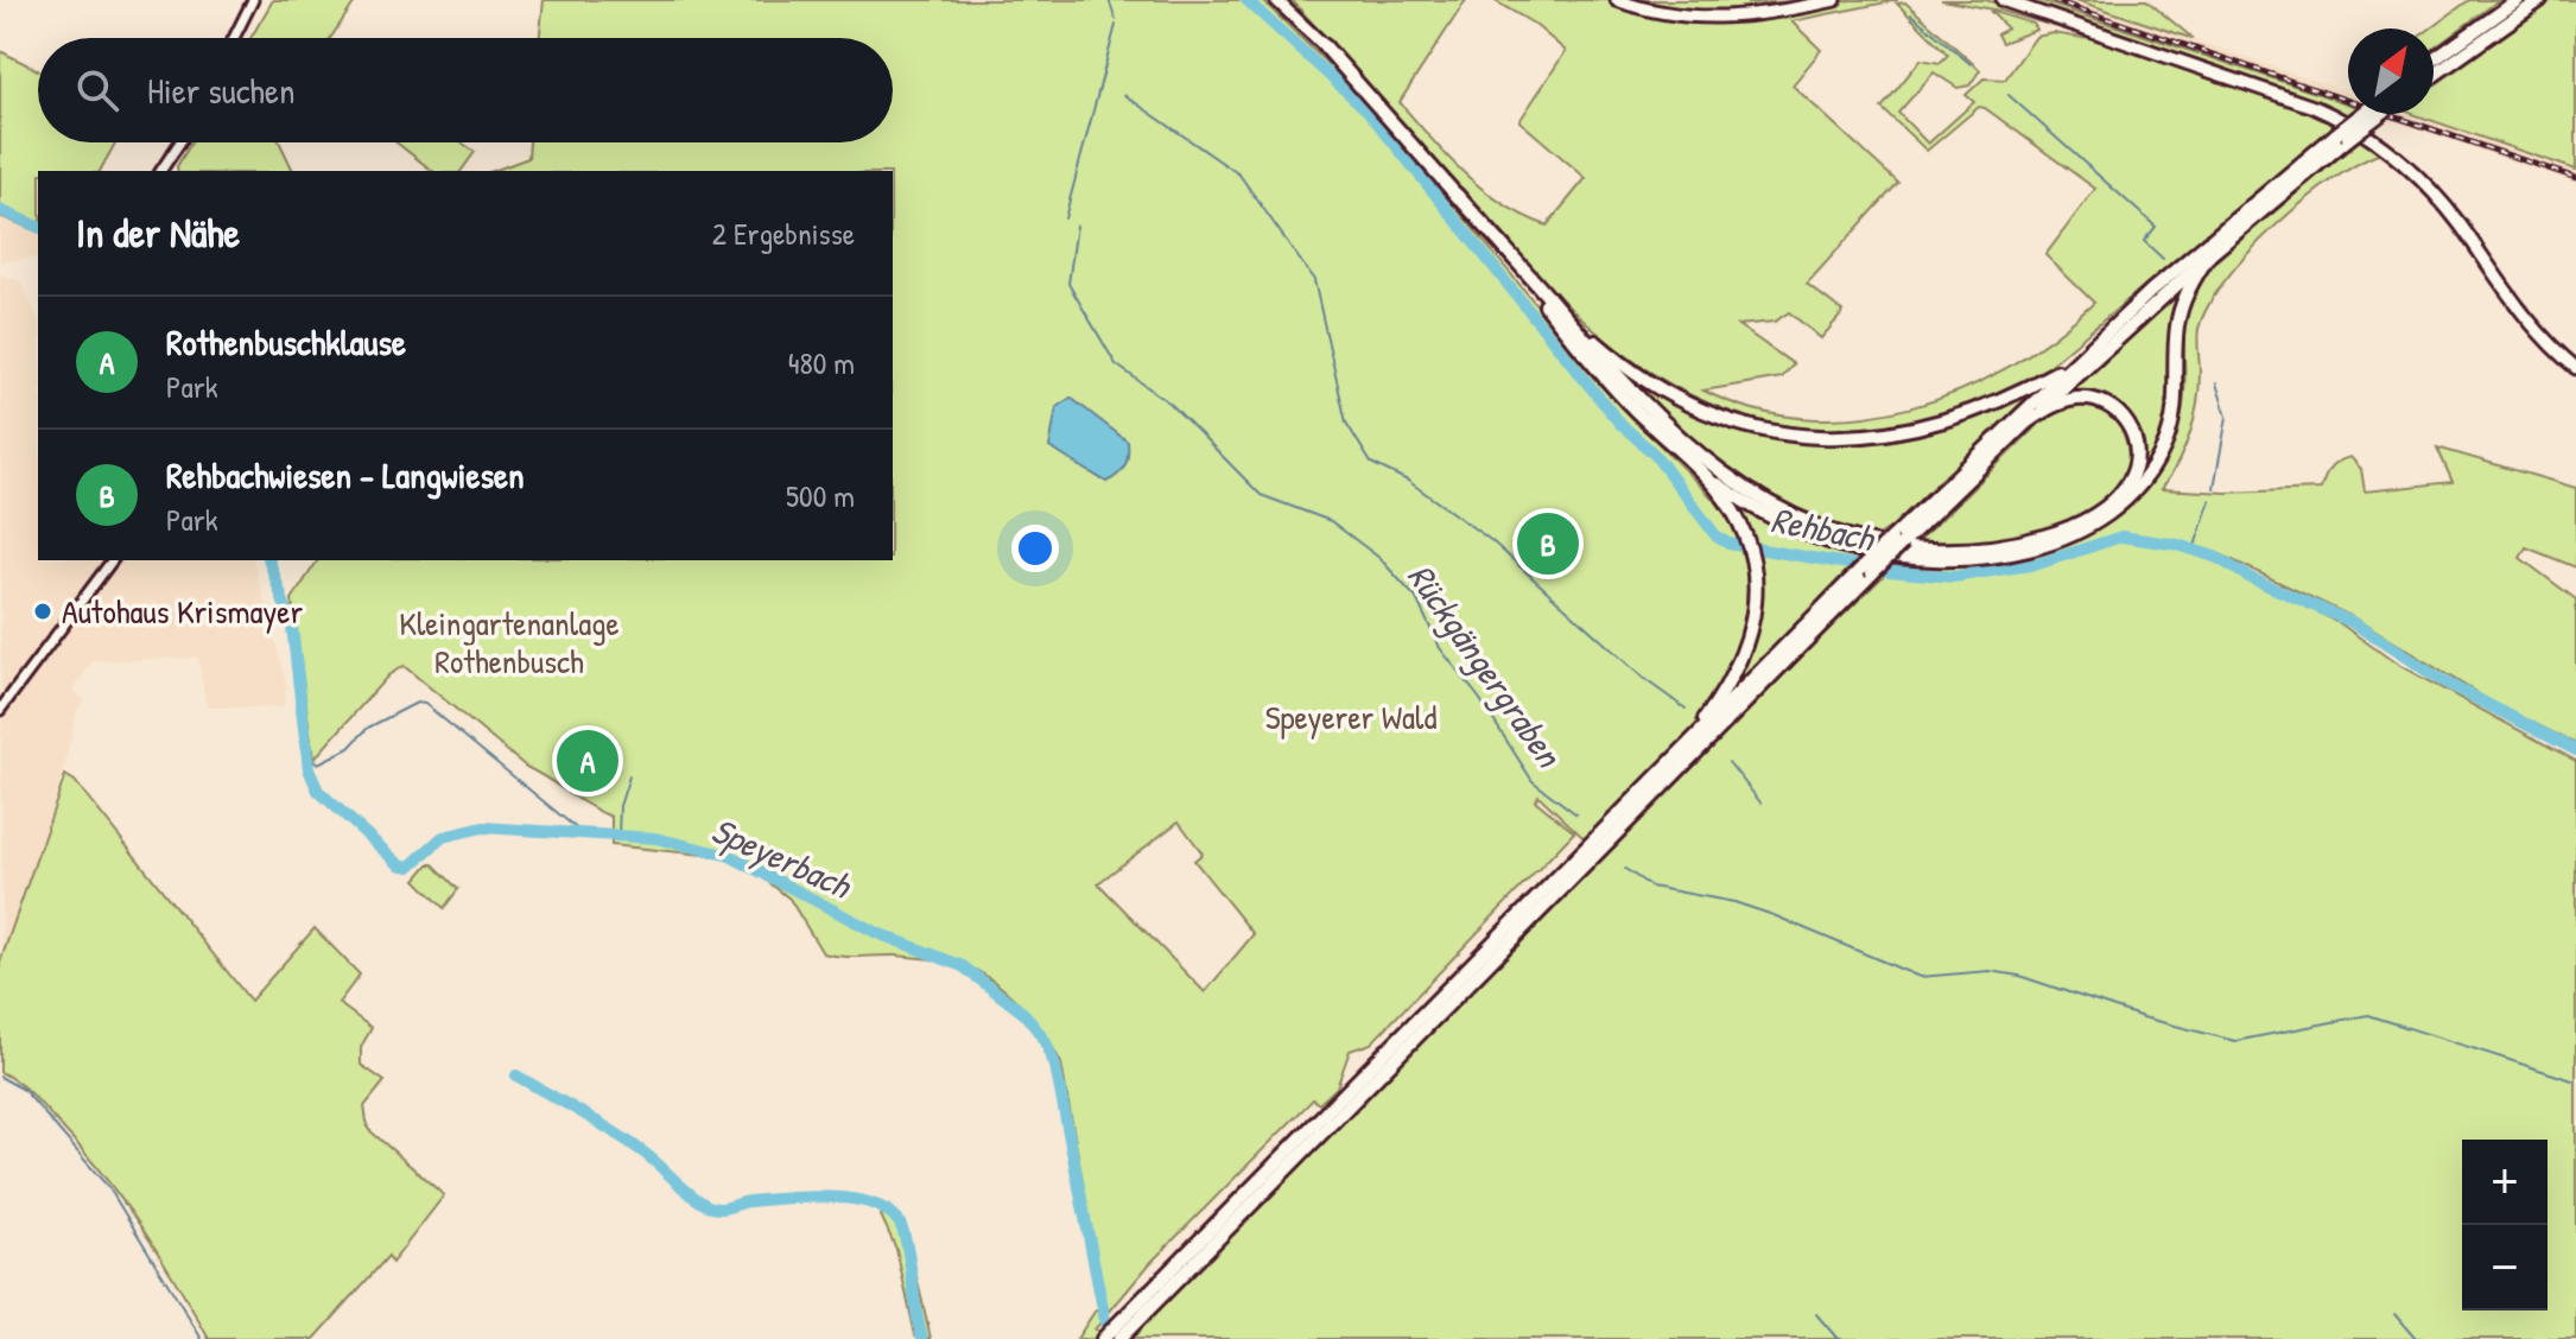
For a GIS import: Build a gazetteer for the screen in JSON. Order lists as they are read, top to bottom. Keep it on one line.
{"water":["Rehbach","Rückgängergraben","Speyerbach"],"parks":["Kleingartenanlage Rothenbusch","Speyerer Wald"],"places":["Autohaus Krismayer"],"north":"top right","page":{"search":"Hier suchen","heading":["In der Nähe","2 Ergebnisse"],"list":[{"mark":"A","name":"Rothenbuschklause","note":"Park","value":"480 m"},{"mark":"B","name":"Rehbachwiesen - Langwiesen","note":"Park","value":"500 m"}],"pins":["B","A"],"map_buttons":["+","−"]}}
